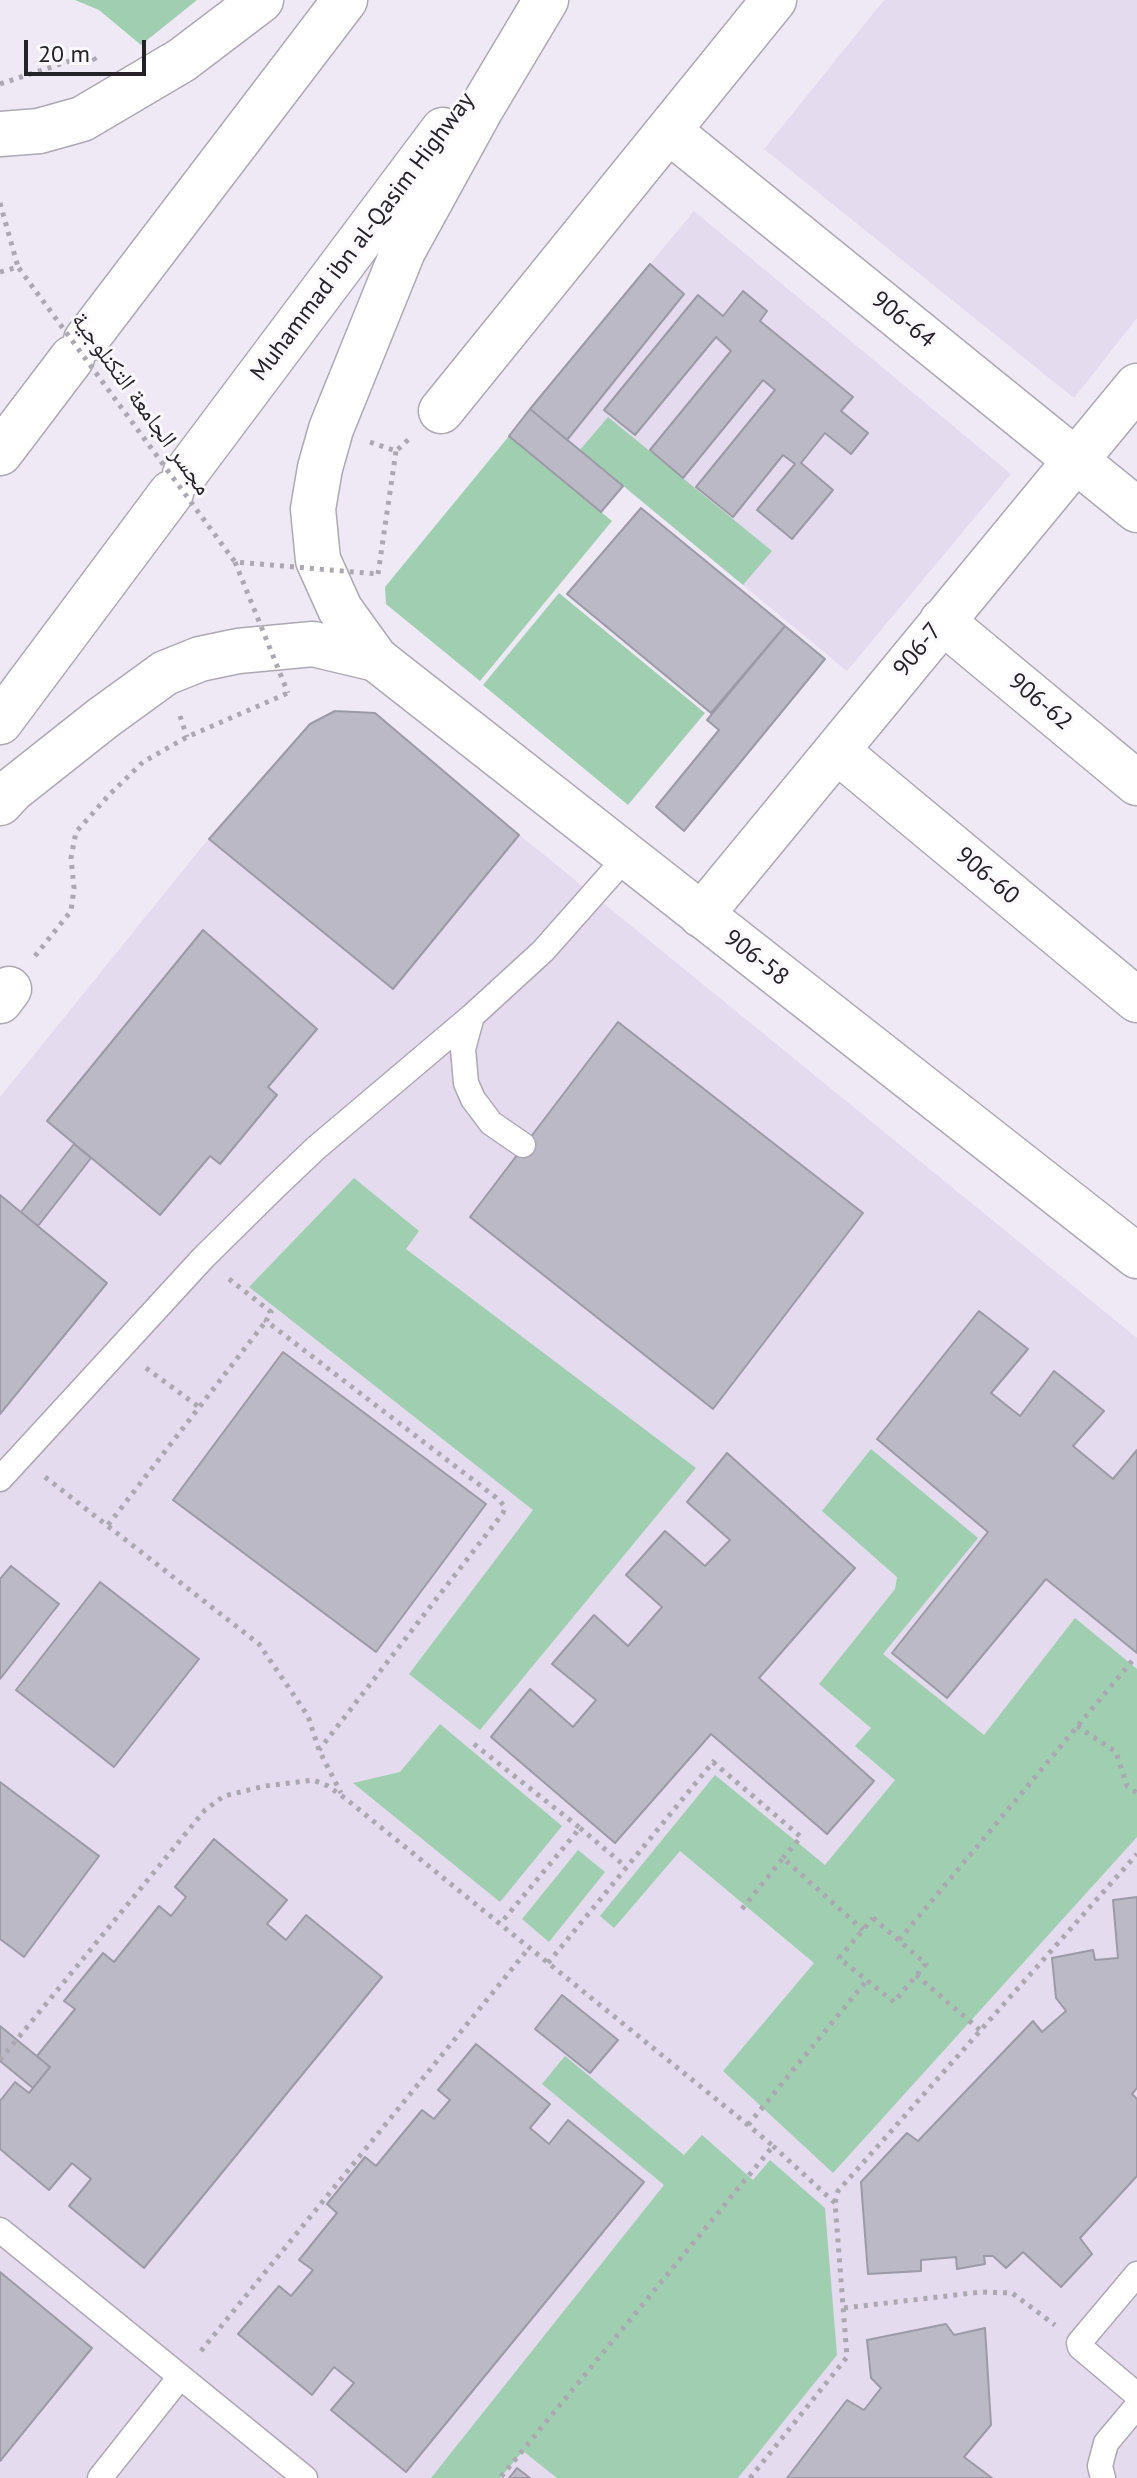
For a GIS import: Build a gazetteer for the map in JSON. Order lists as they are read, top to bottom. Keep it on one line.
{"streets":{"main road":["Muhammad ibn al-Qasim Highway","906-64","906-7","906-62","906-60","906-58"],"path":["مجسر الجامعة التكنلوجية"]},"crossings":[["906-64","906-7"],["906-7","906-62"],["906-7","906-60"],["906-7","906-58"]],"scale_bar":"20 m"}
